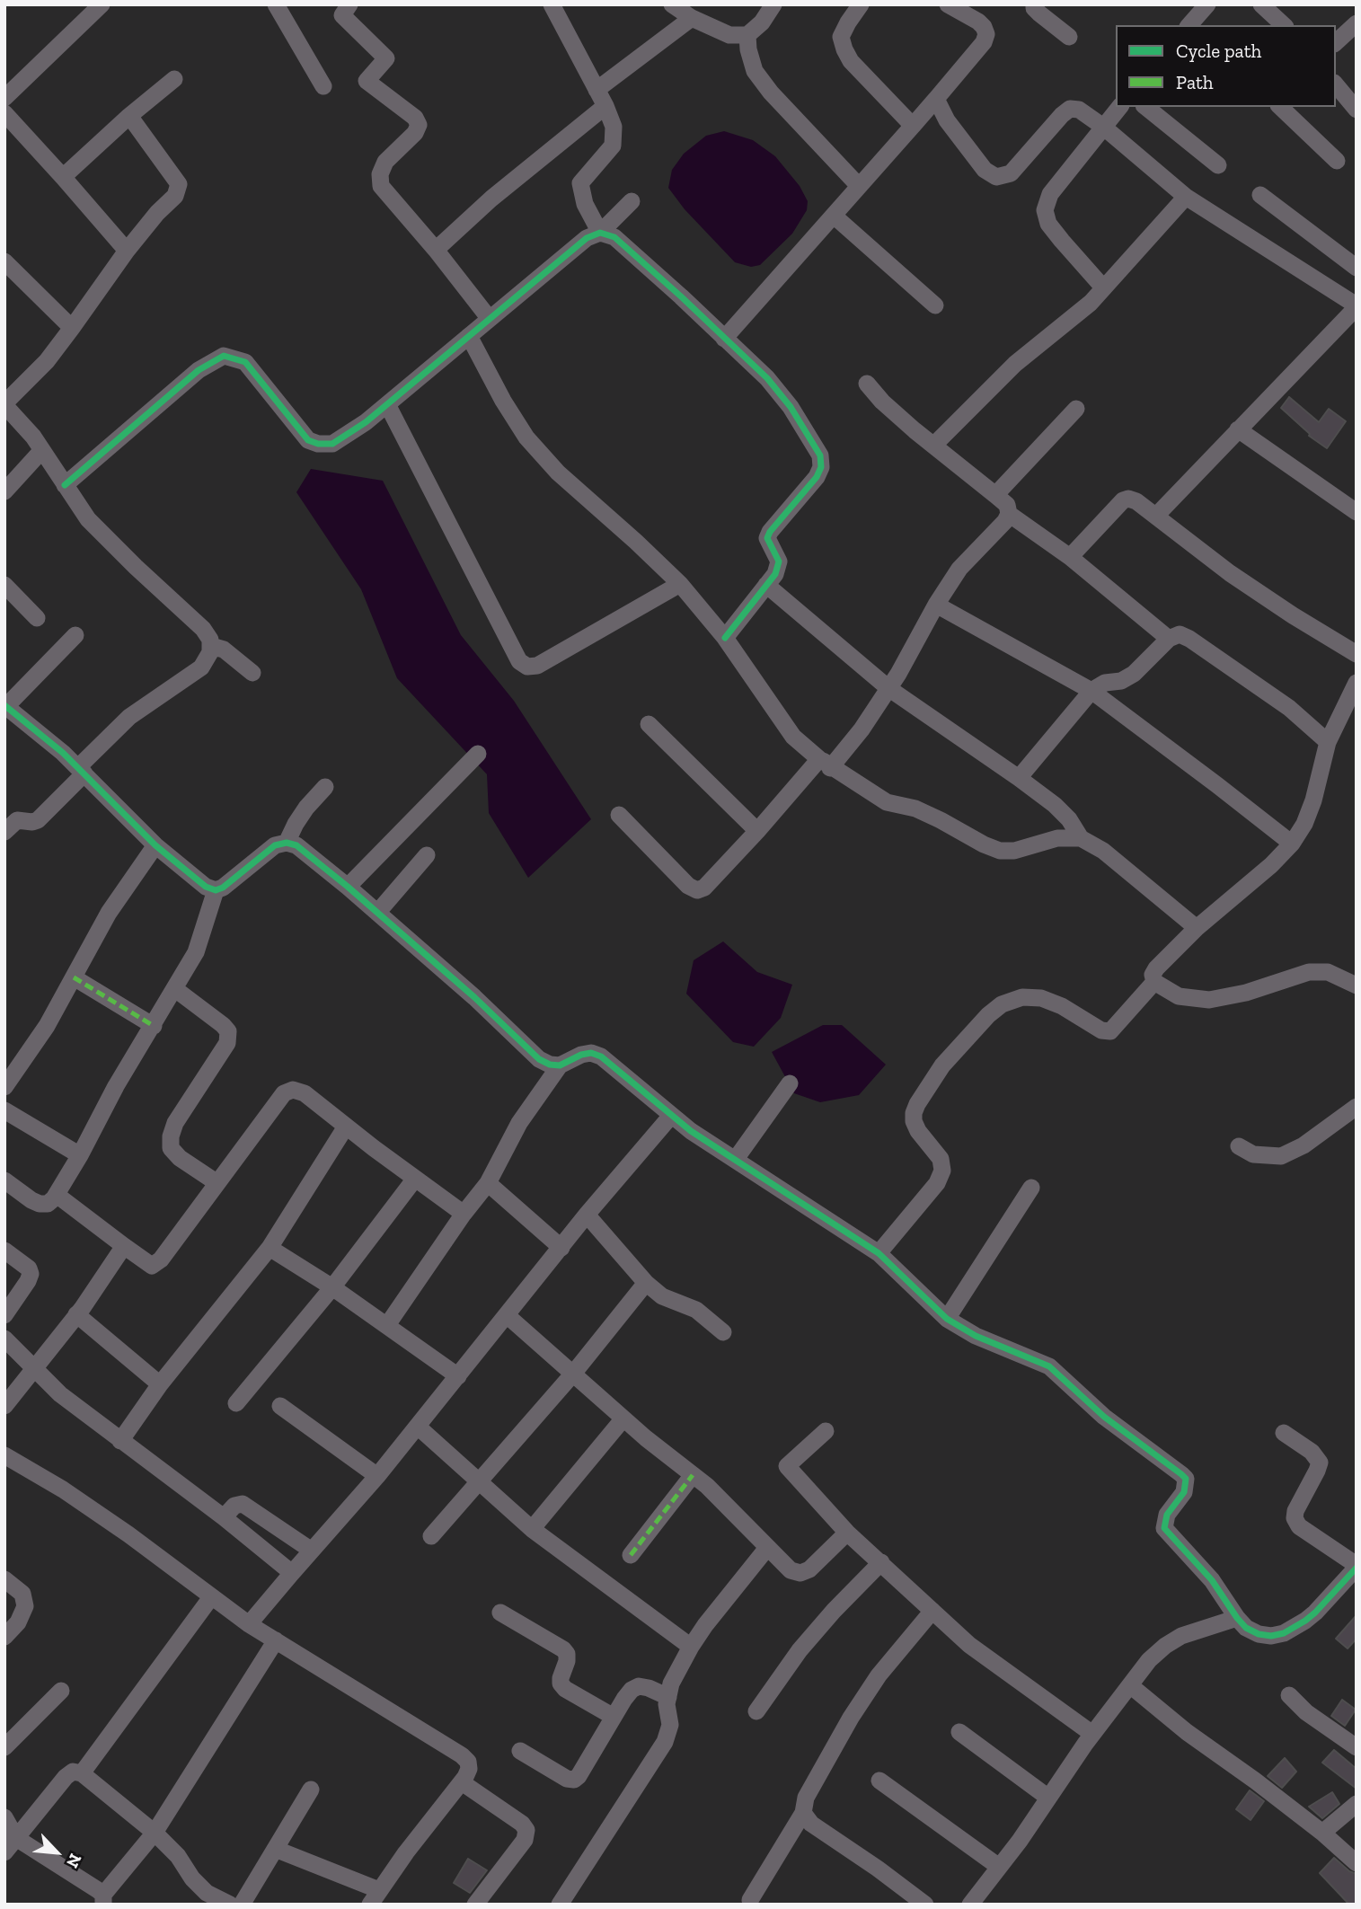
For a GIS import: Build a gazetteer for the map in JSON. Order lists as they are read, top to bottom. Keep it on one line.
{"legend":["Cycle path","Path"],"north":"bottom right"}
